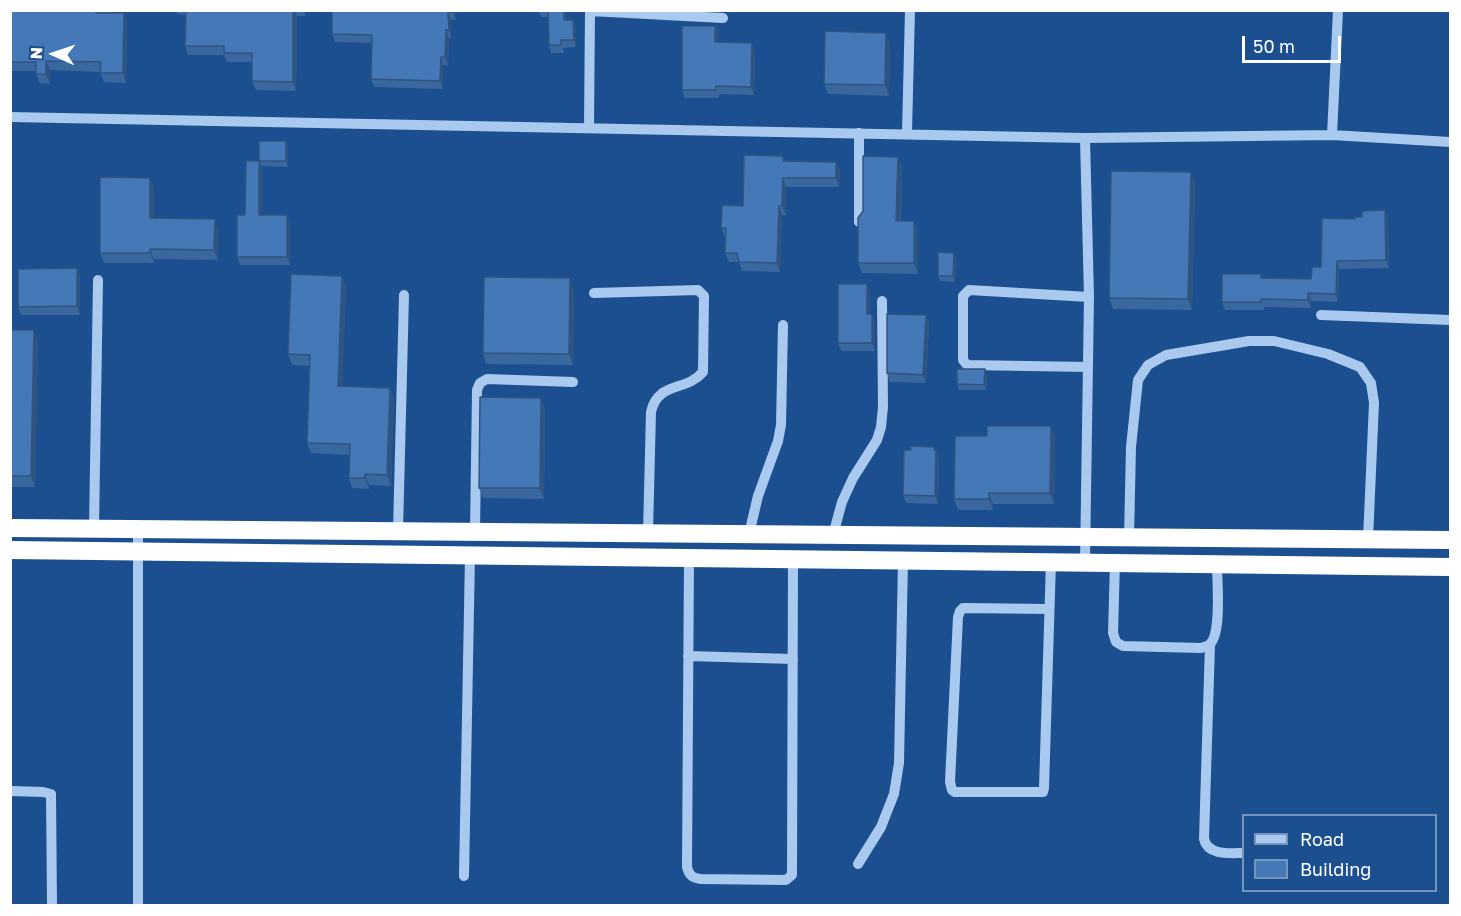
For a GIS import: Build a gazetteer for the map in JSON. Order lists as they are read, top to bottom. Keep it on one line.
{"legend":["Road","Building"],"scale_bar":"50 m","north":"left"}
